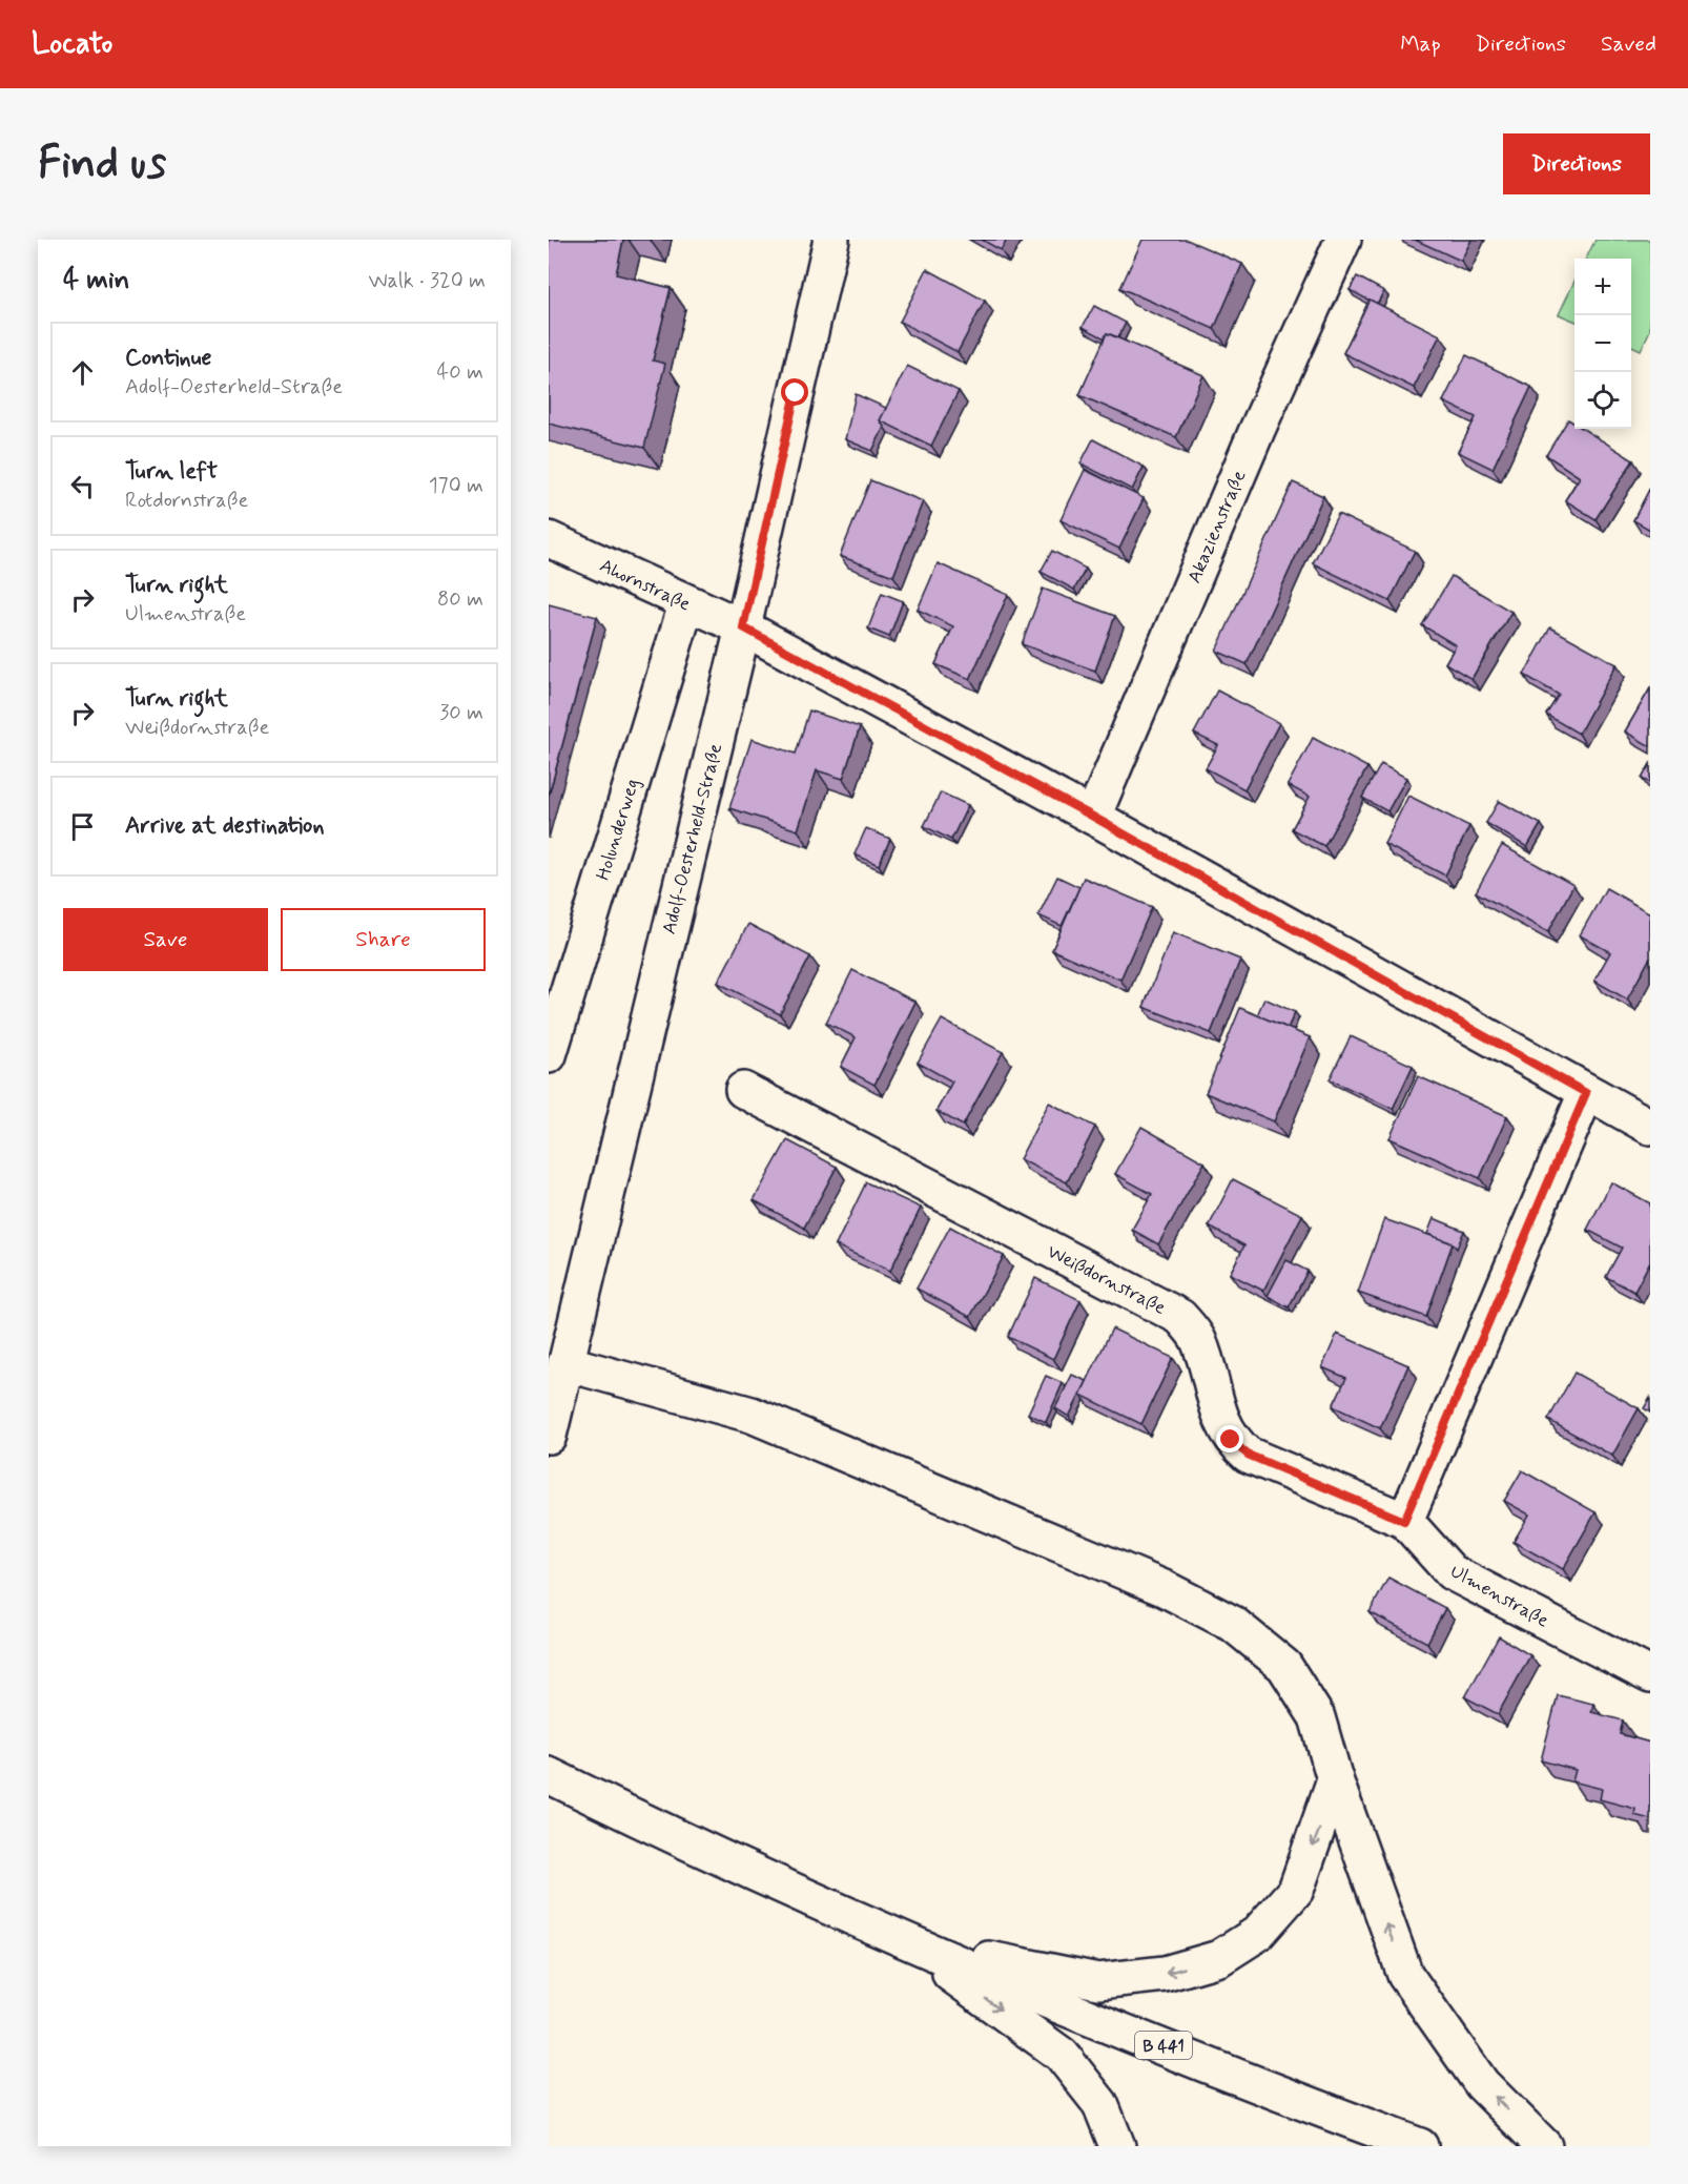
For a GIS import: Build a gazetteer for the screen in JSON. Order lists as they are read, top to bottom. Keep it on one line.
{"streets":{"street":["Akazienstraße","Ahornstraße","Holunderweg","Adolf-Oesterheld-Straße","Weißdornstraße","Ulmenstraße","B 441"]},"crossings":[["Akazienstraße","Ahornstraße"],["Ahornstraße","Holunderweg"],["Ahornstraße","Adolf-Oesterheld-Straße"],["Weißdornstraße","Ulmenstraße"]],"page":{"header":"Locato","nav":["Map","Directions","Saved"],"buttons":["Directions",["Save","Share"]],"title":"Find us","heading":["4 min","Walk · 320 m"],"map_buttons":["+","−"],"list":[["Continue","Adolf-Oesterheld-Straße","40 m"],["Turn left","Rotdornstraße","170 m"],["Turn right","Ulmenstraße","80 m"],["Turn right","Weißdornstraße","30 m"],"Arrive at destination"]}}
